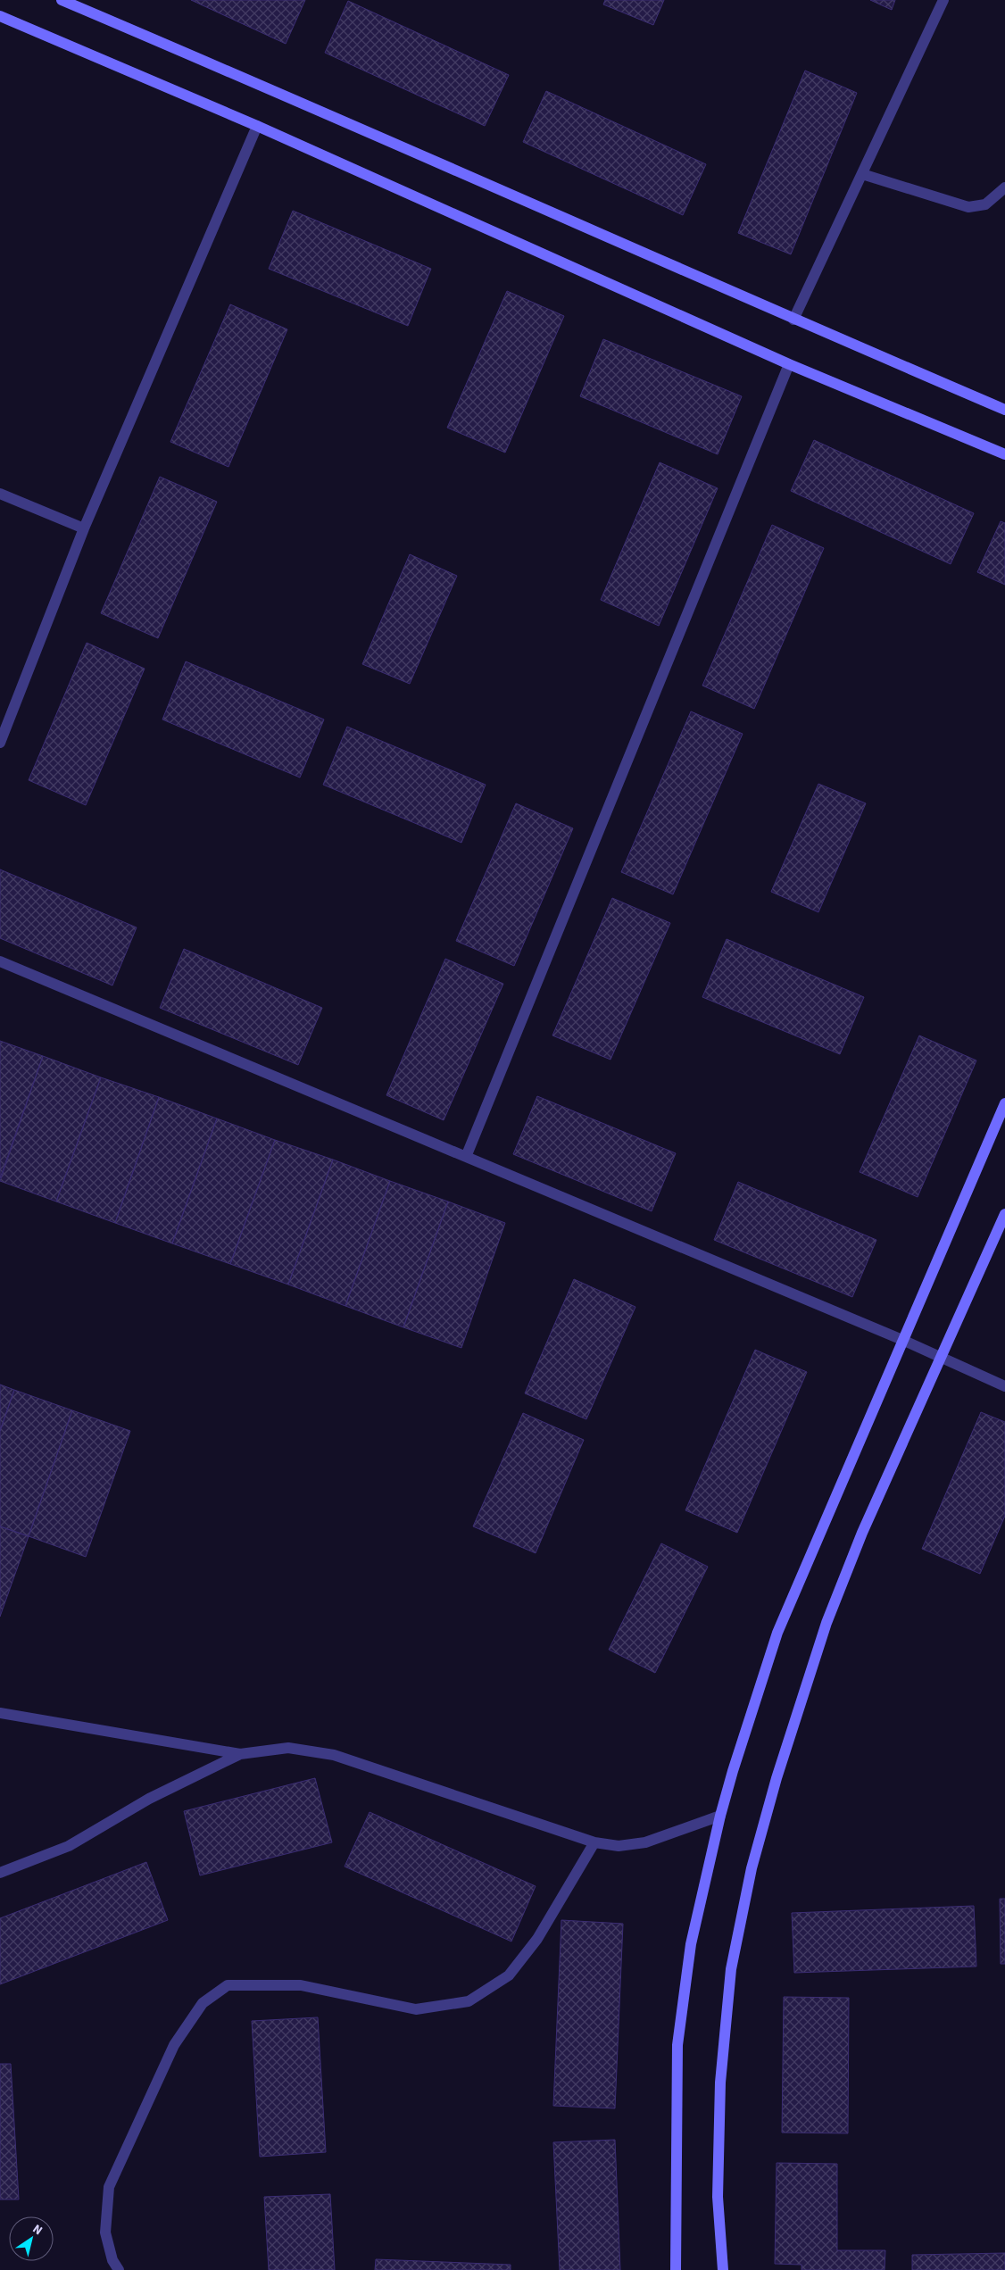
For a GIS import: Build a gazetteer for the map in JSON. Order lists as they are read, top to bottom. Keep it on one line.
{"north":"top right"}
